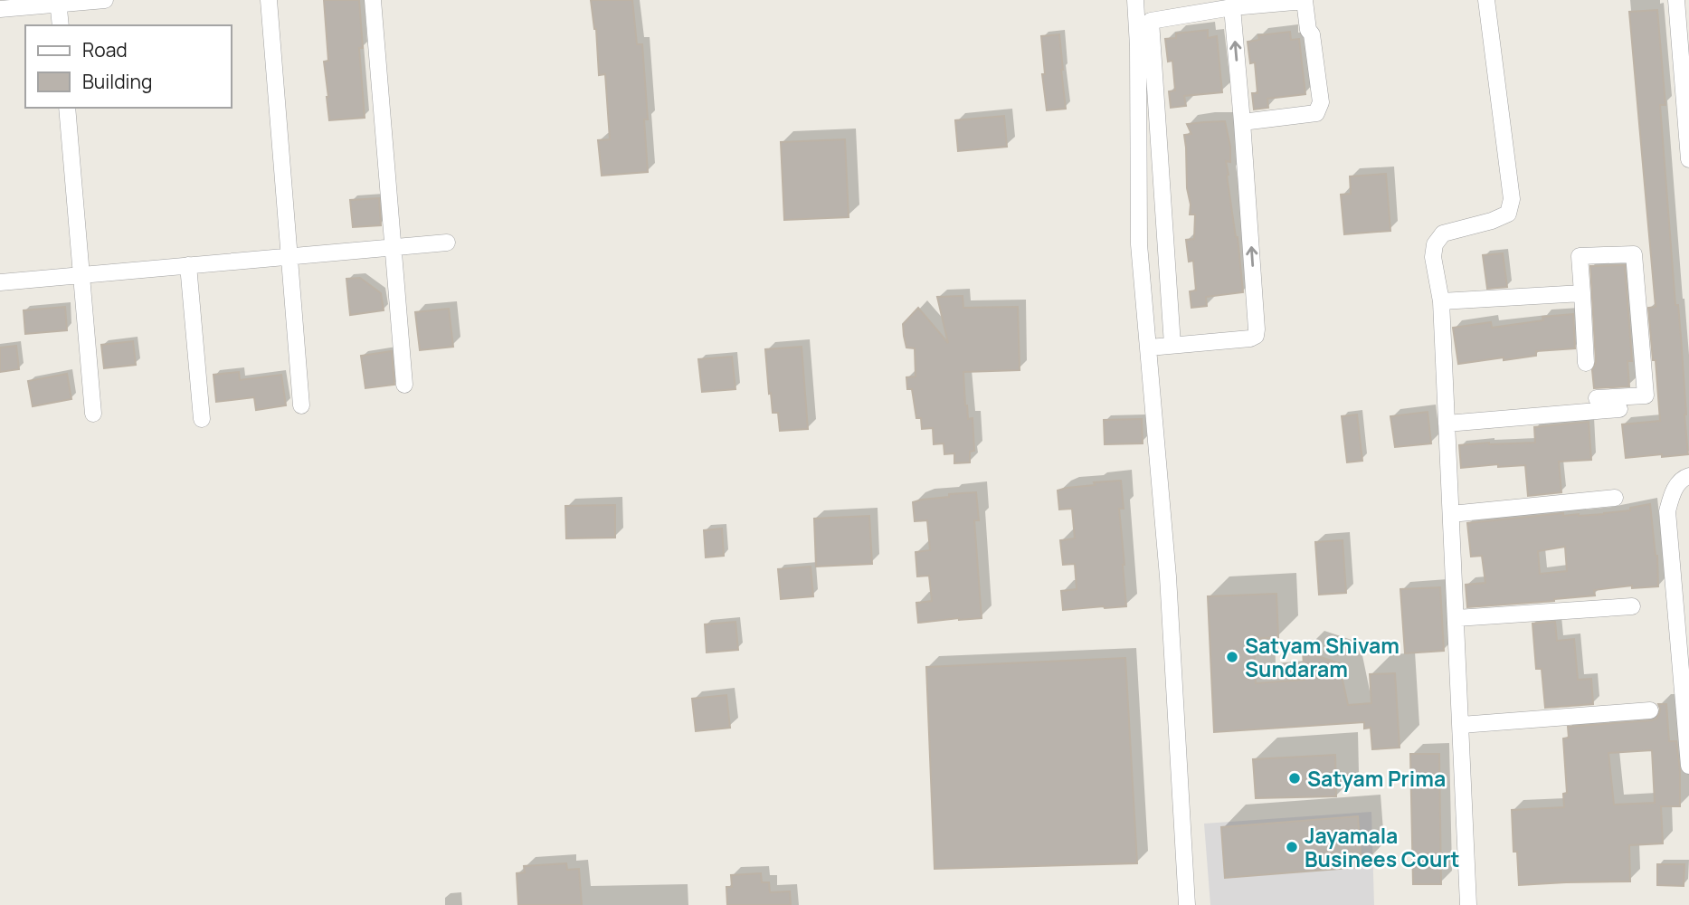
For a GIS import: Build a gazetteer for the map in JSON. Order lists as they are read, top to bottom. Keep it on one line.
{"places":["Satyam Shivam Sundaram","Satyam Prima","Jayamala Businees Court"],"legend":["Road","Building"]}
